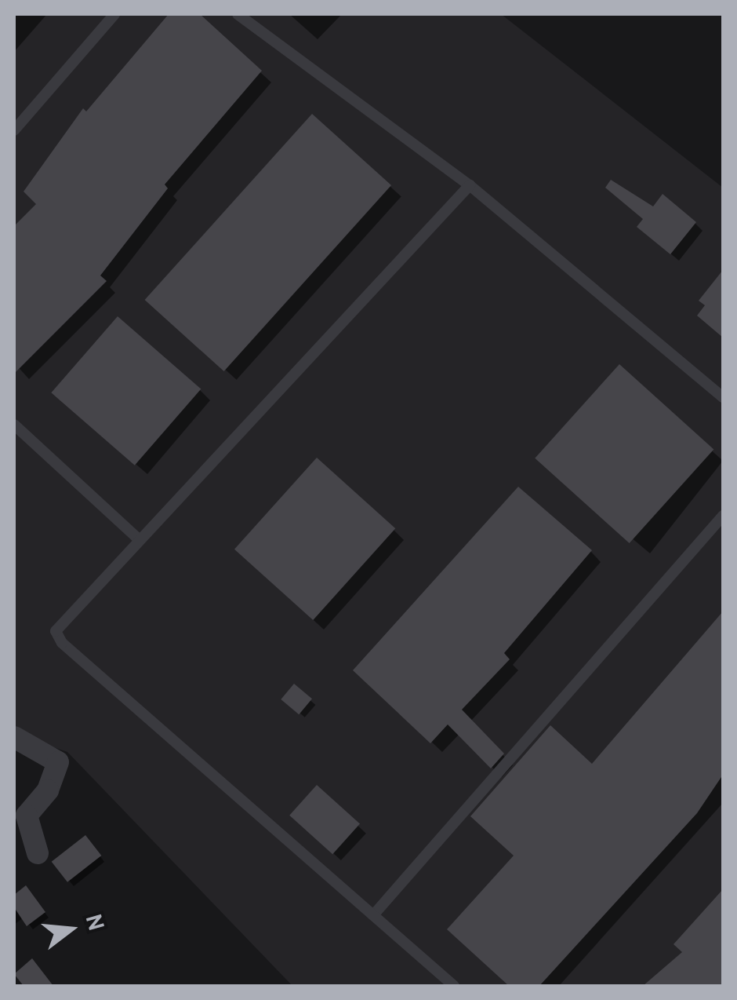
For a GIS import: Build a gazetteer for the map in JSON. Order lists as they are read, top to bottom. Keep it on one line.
{"north":"right"}
